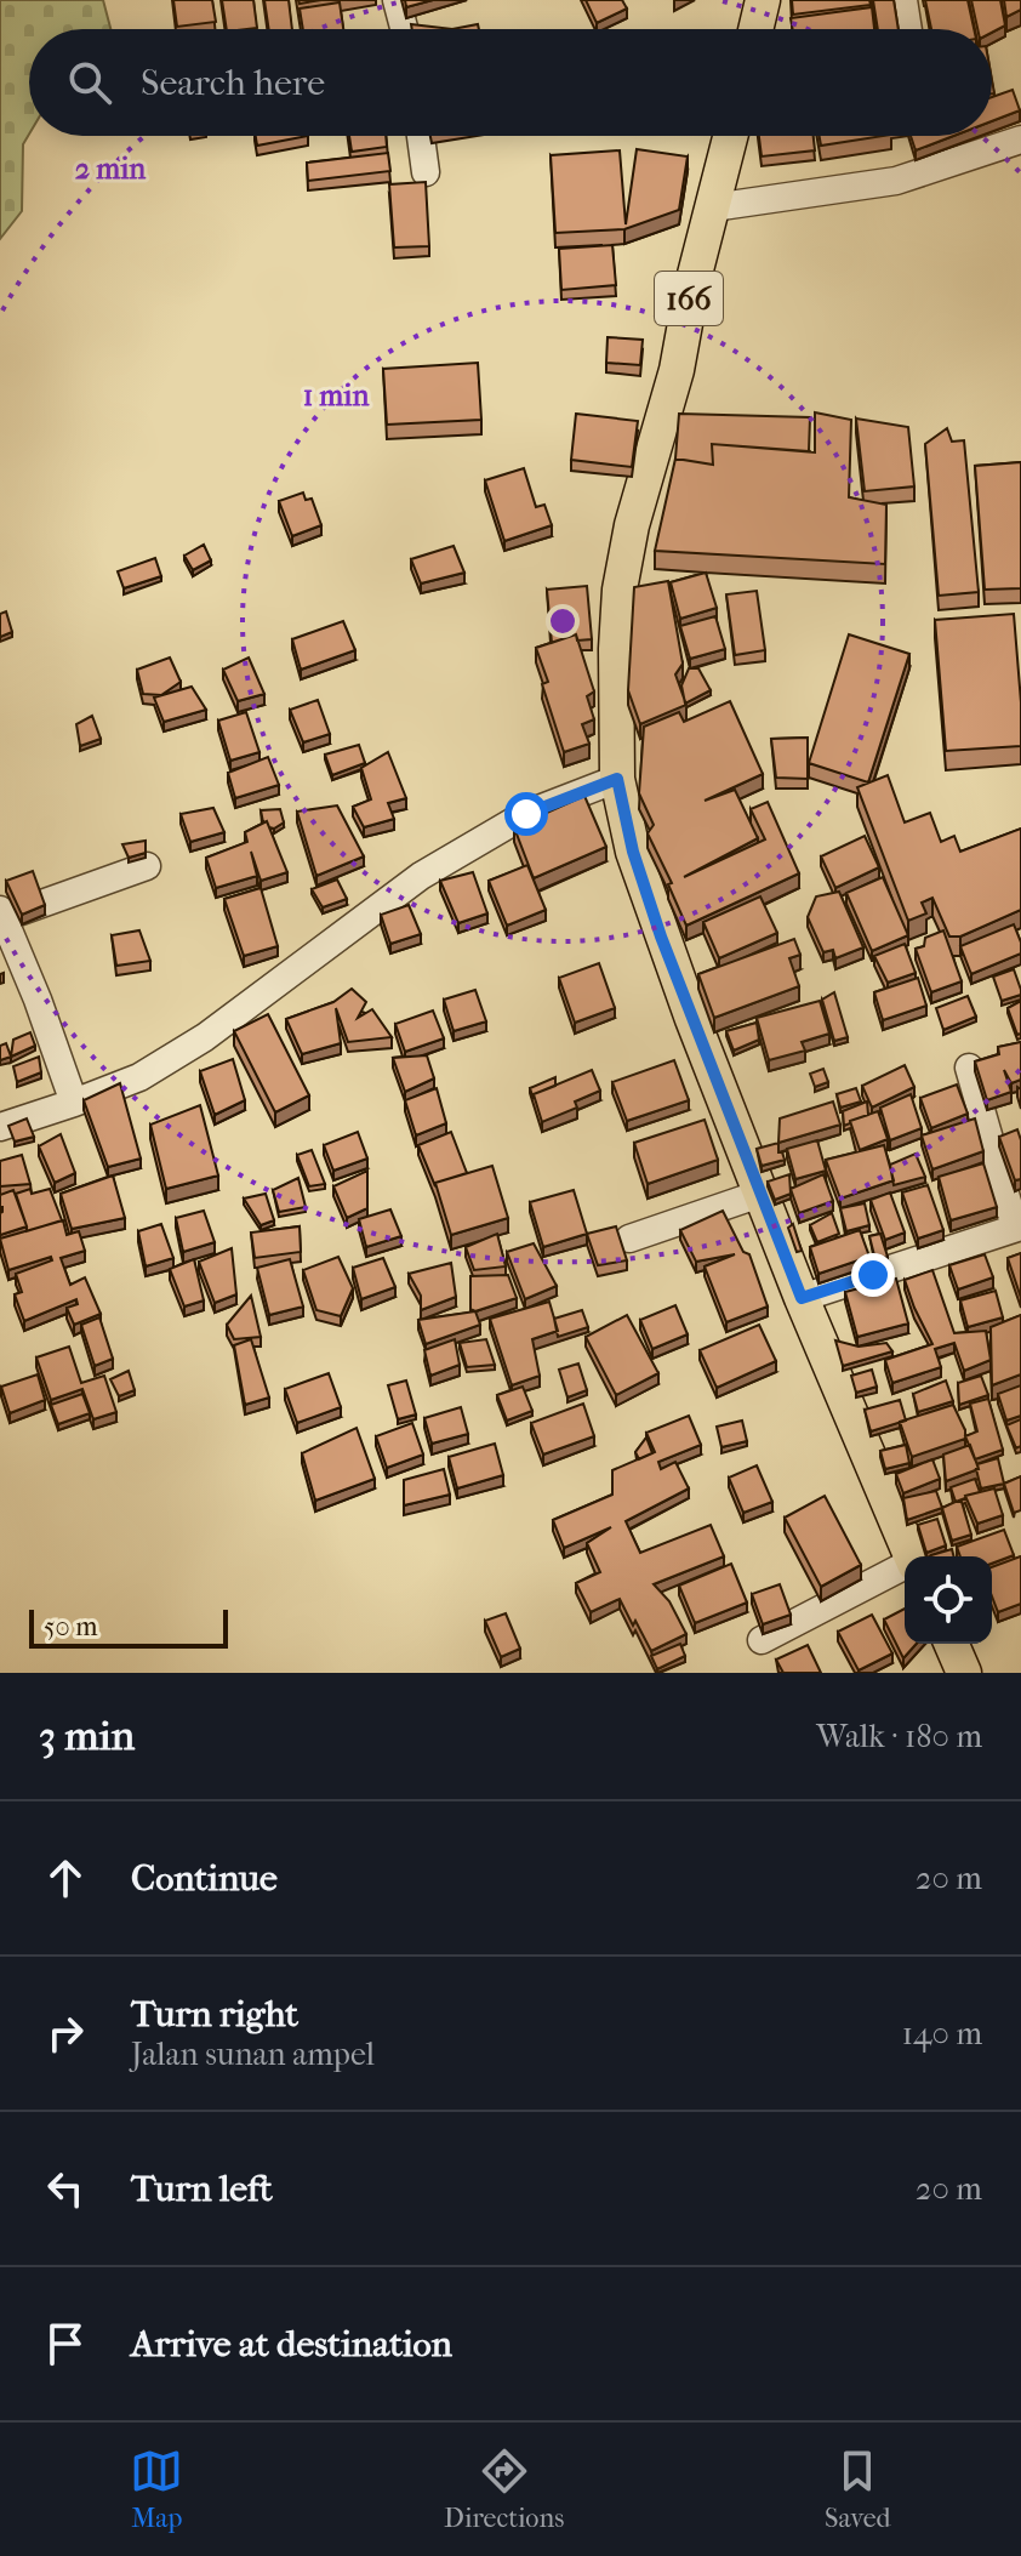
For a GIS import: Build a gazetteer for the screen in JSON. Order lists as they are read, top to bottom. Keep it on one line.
{"streets":{"main road":["166"]},"scale_bar":"50 m","page":{"search":"Search here","scale":"50 m","heading":["3 min","Walk · 180 m"],"list":[["Continue","20 m"],["Turn right","Jalan sunan ampel","140 m"],["Turn left","20 m"],"Arrive at destination"],"nav":["Map","Directions","Saved"]},"rings":["2 min","1 min"]}
